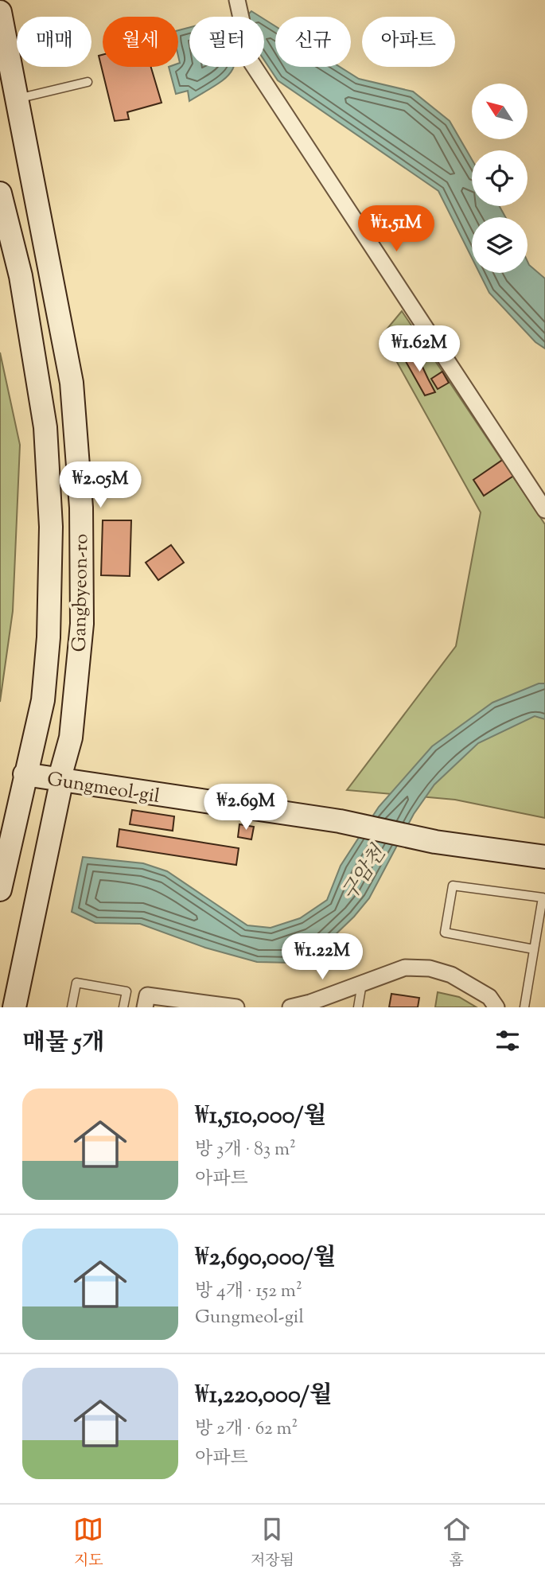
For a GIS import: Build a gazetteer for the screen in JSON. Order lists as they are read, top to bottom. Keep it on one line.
{"streets":{"street":["Gangbyeon-ro","Gungmeol-gil"]},"crossings":[["Gangbyeon-ro","Gungmeol-gil"]],"water":["구암천"],"north":"top left","page":{"chip":["매매","월세","필터","신규","아파트"],"price":["₩1.51M","₩1.62M","₩2.05M","₩2.69M","₩1.22M"],"heading":"매물 5개","list":[{"name":"₩1,510,000/월","note":"방 3개 · 83 m² · 아파트"},{"name":"₩2,690,000/월","note":"방 4개 · 152 m² · Gungmeol-gil"},{"name":"₩1,220,000/월","note":"방 2개 · 62 m² · 아파트"}],"tabs":["지도","저장됨","홈"]}}
